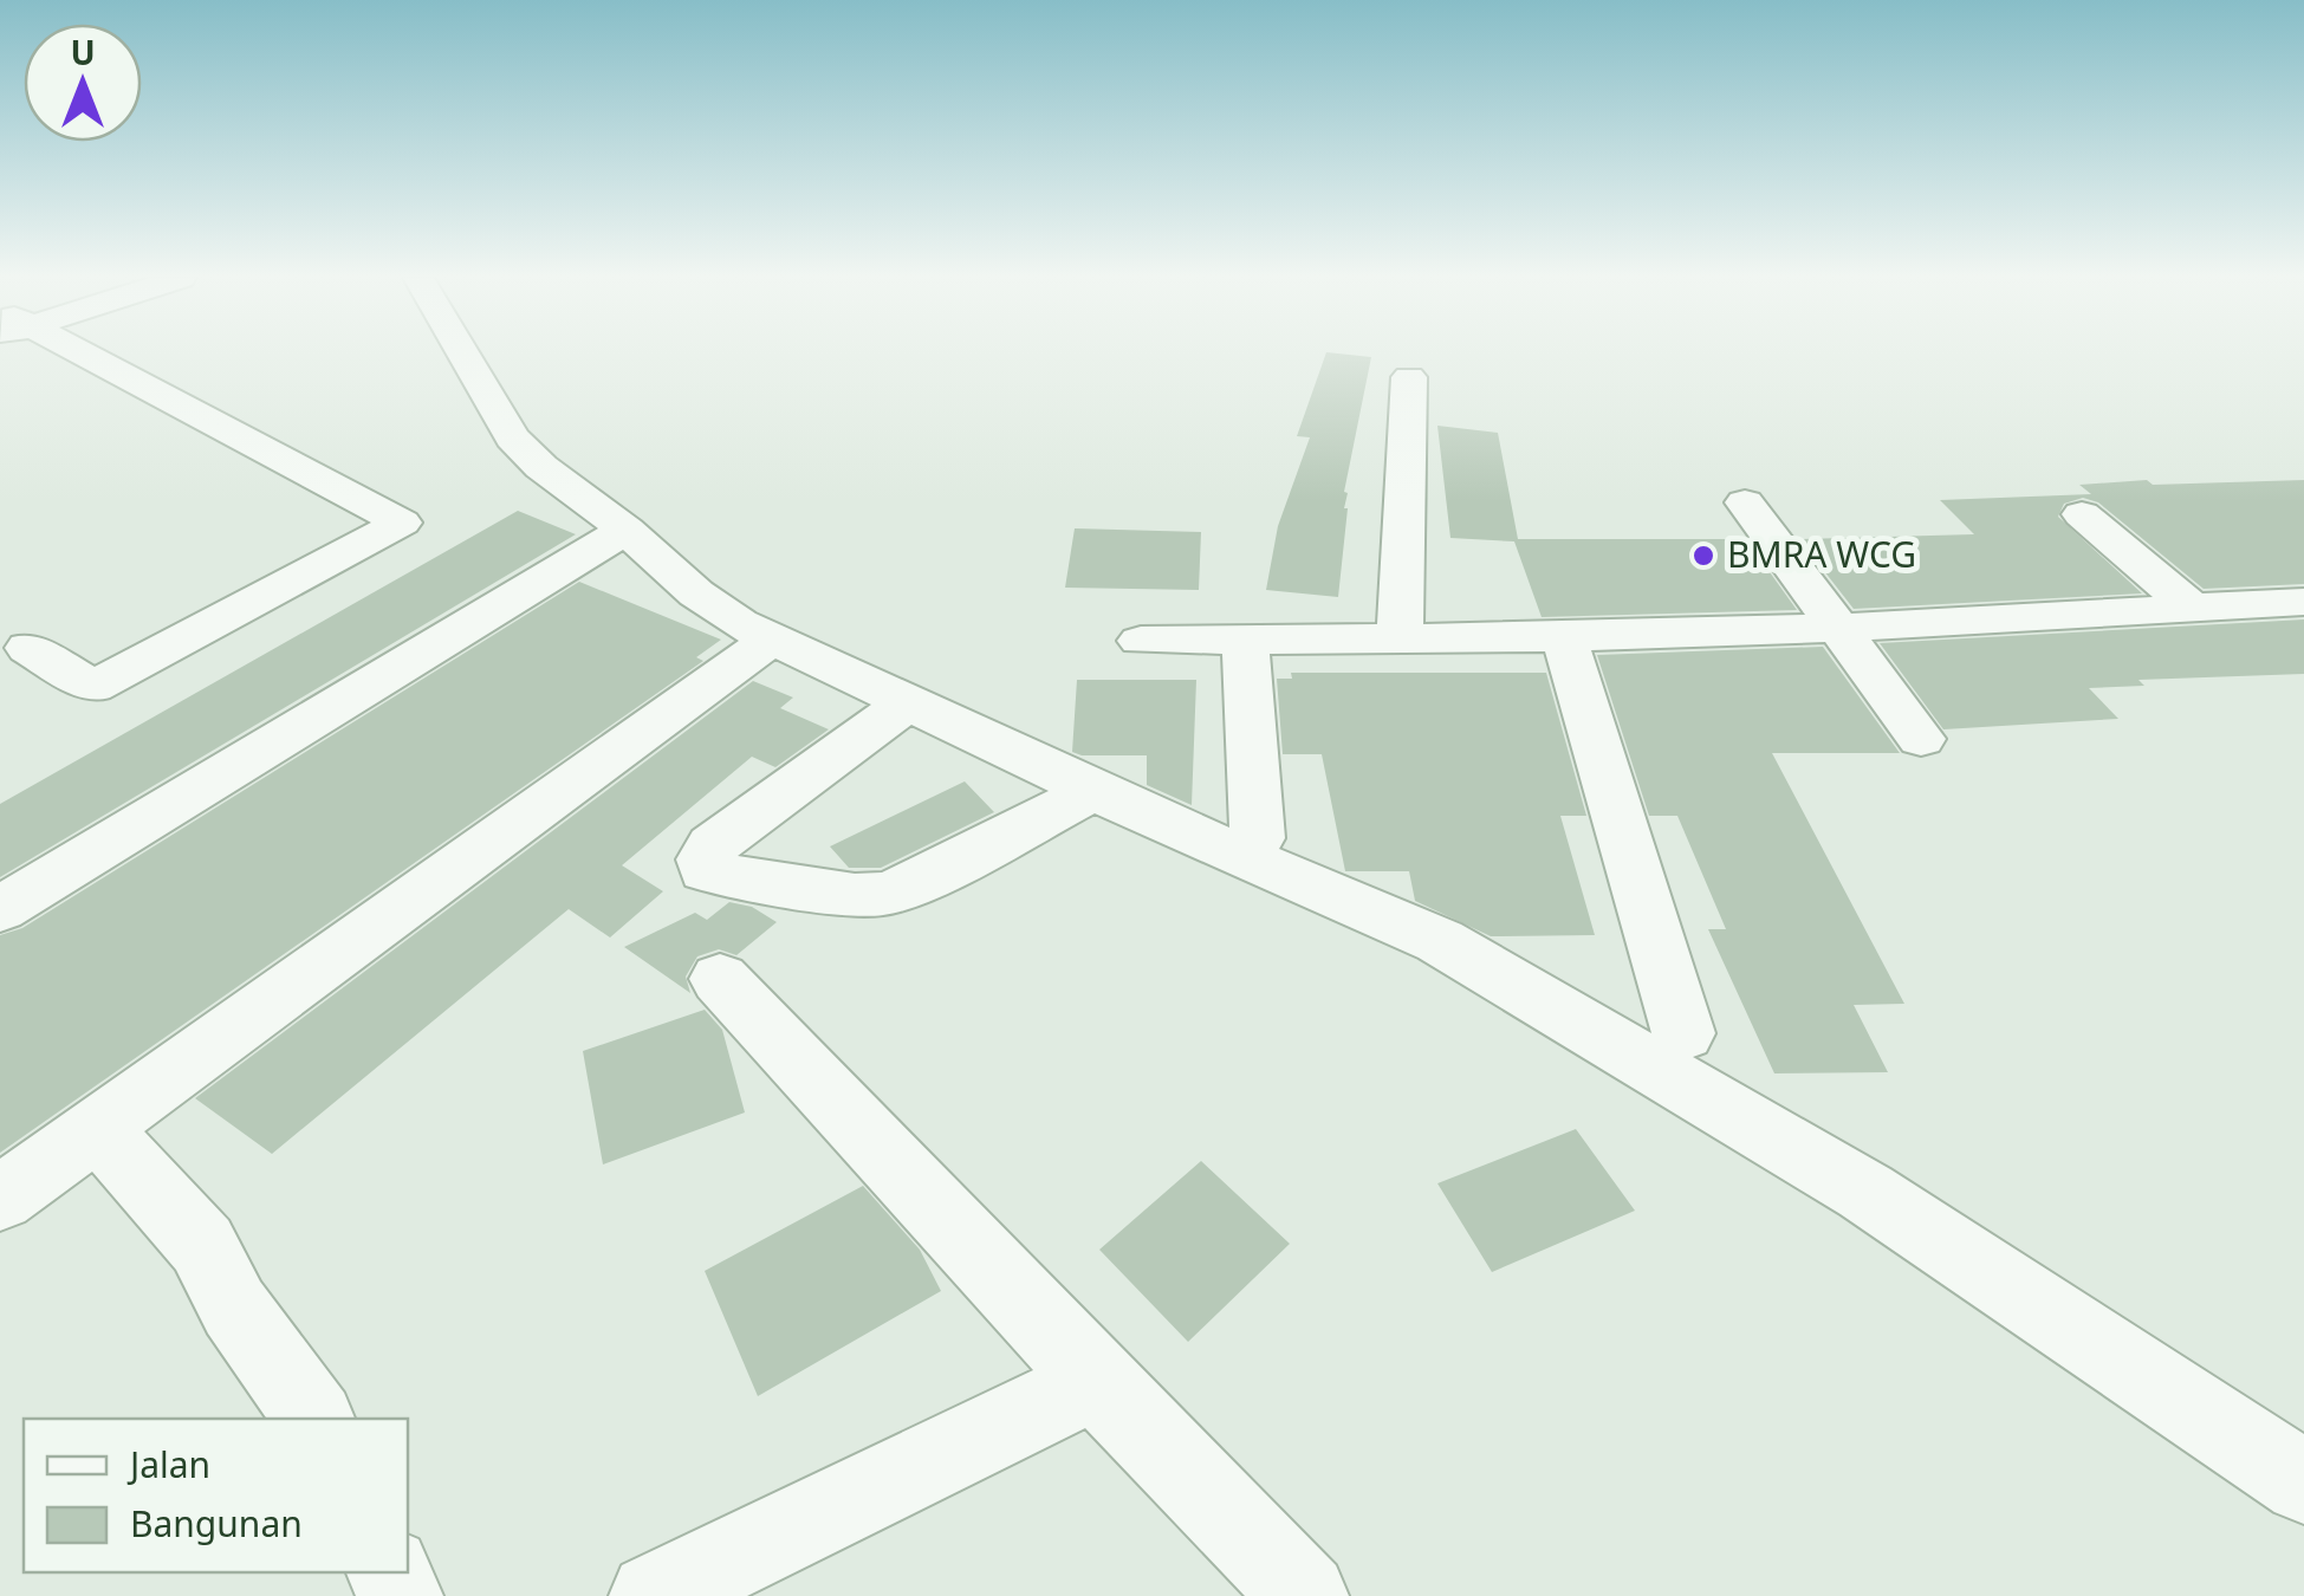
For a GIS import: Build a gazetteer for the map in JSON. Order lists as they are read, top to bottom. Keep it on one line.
{"places":["BMRA WCG"],"legend":["Jalan","Bangunan"],"north":"top"}
